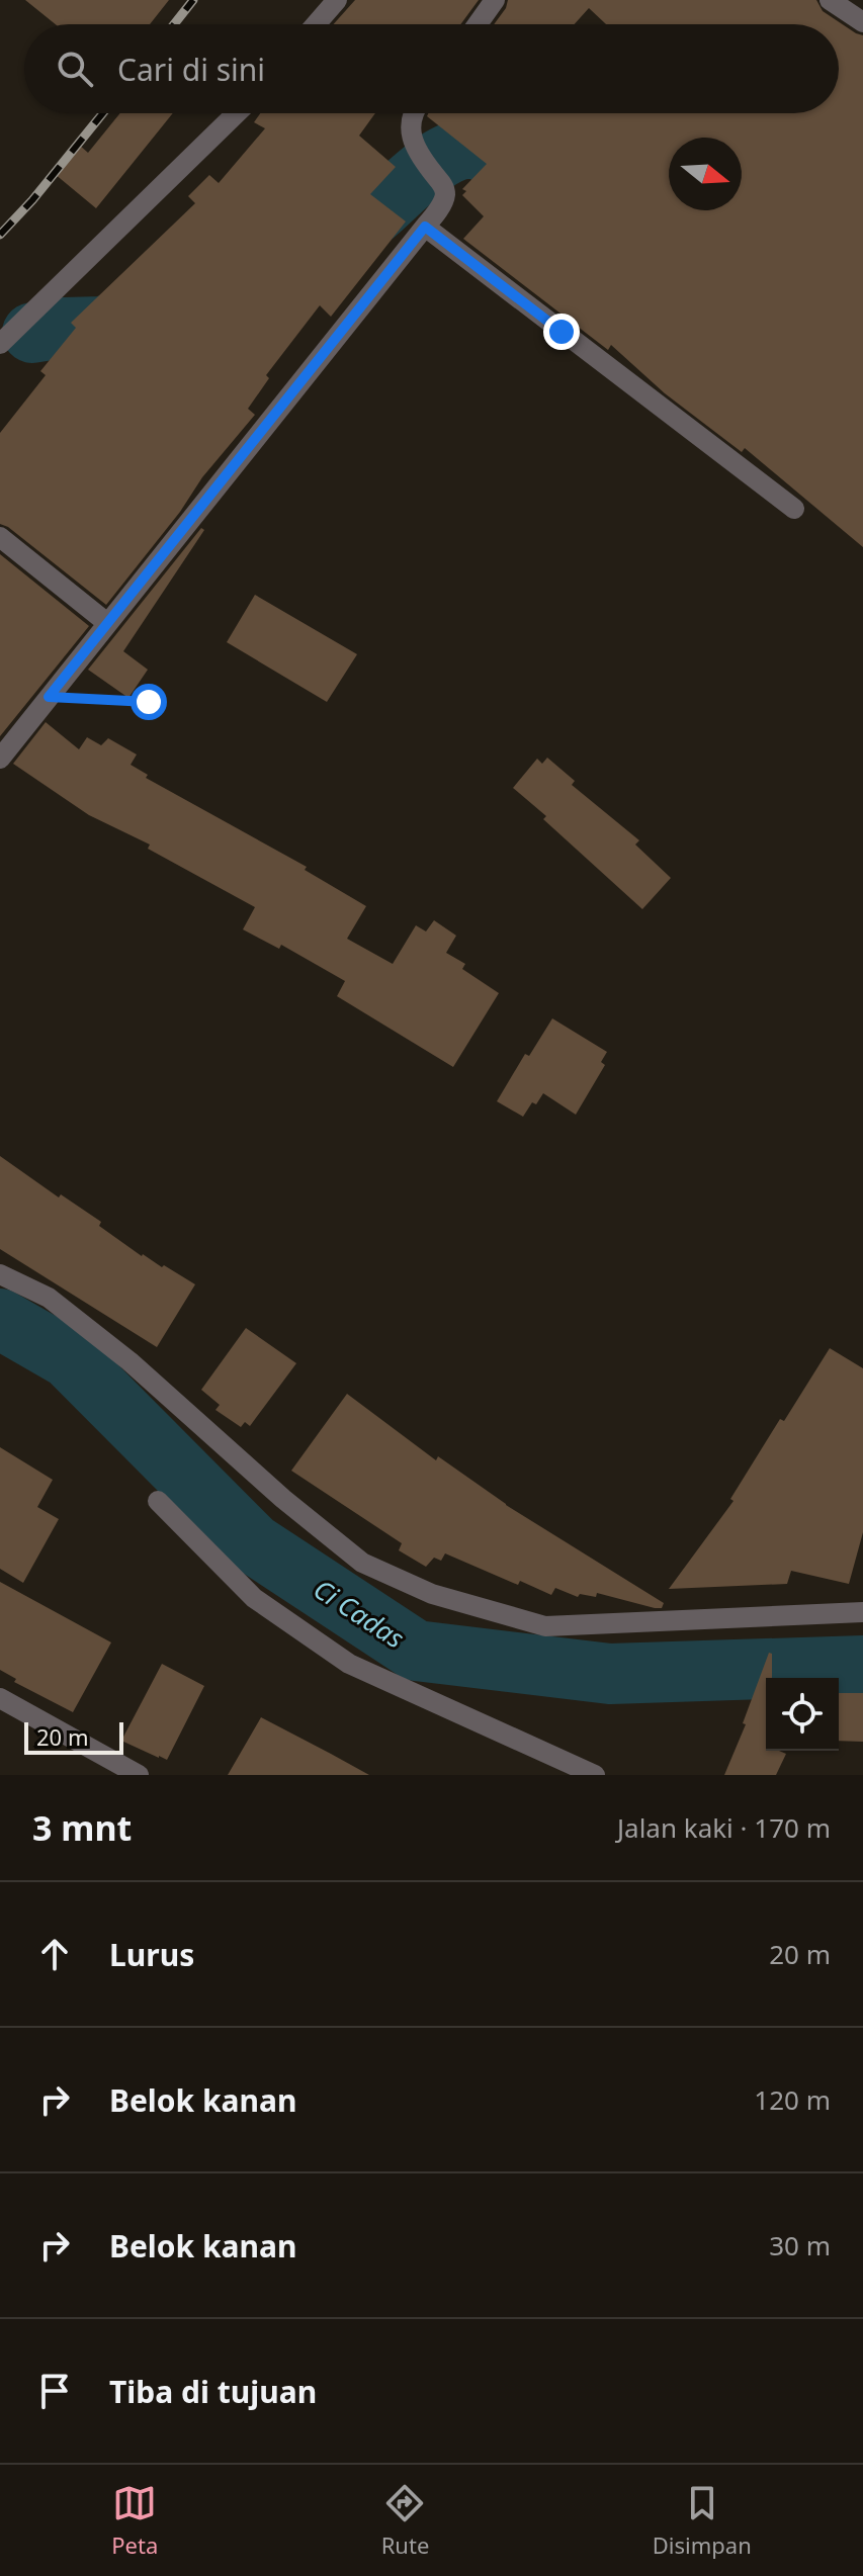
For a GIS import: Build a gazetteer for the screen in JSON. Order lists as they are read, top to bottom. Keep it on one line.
{"water":["Ci Cadas"],"scale_bar":"20 m","north":"right","page":{"search":"Cari di sini","scale":"20 m","heading":["3 mnt","Jalan kaki · 170 m"],"list":[["Lurus","20 m"],["Belok kanan","120 m"],["Belok kanan","30 m"],"Tiba di tujuan"],"nav":["Peta","Rute","Disimpan"]}}
